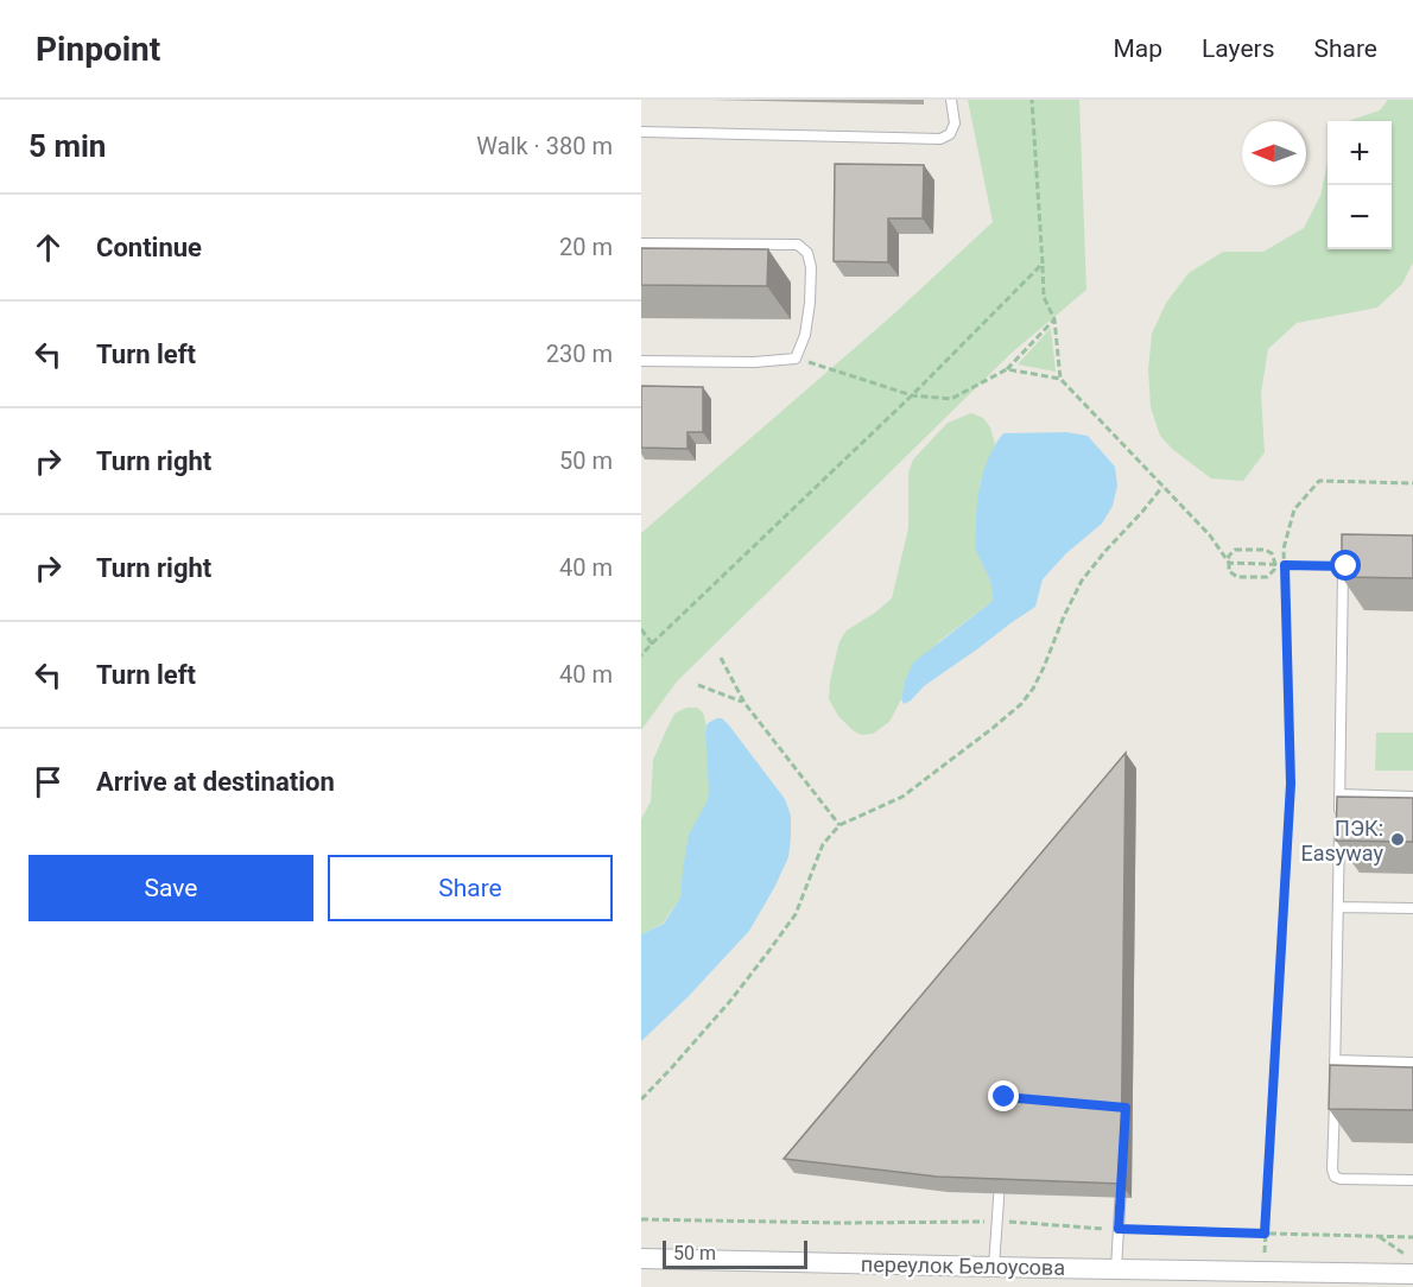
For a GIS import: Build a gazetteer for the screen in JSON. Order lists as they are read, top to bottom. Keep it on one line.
{"streets":{"street":["переулок Белоусова"]},"places":["ПЭК: Easyway"],"scale_bar":"50 m","north":"left","page":{"header":"Pinpoint","nav":["Map","Layers","Share"],"heading":["5 min","Walk · 380 m"],"map_buttons":["+","−"],"list":[["Continue","20 m"],["Turn left","230 m"],["Turn right","50 m"],["Turn right","40 m"],["Turn left","40 m"],"Arrive at destination"],"buttons":["Save","Share"],"scale":"50 m"}}
